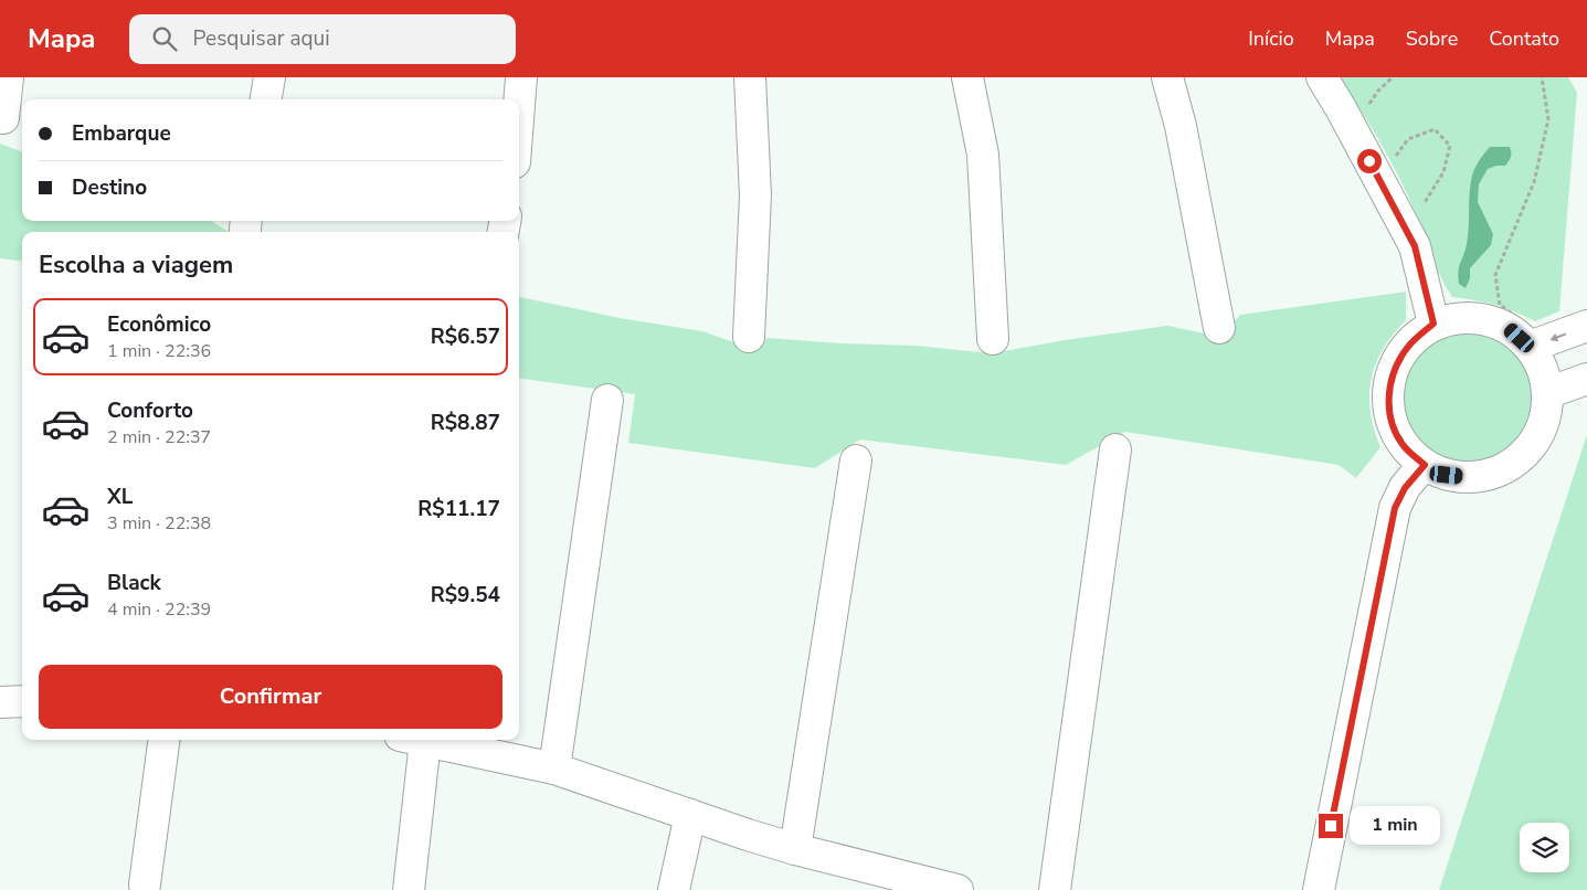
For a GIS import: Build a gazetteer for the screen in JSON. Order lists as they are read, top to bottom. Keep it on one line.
{"page":{"header":"Mapa","search":"Pesquisar aqui","nav":["Início","Mapa","Sobre","Contato"],"banner":["Embarque","Destino"],"heading":"Escolha a viagem","list":[{"name":"Econômico","note":"1 min · 22:36","value":"R$6.57"},{"name":"Conforto","note":"2 min · 22:37","value":"R$8.87"},{"name":"XL","note":"3 min · 22:38","value":"R$11.17"},{"name":"Black","note":"4 min · 22:39","value":"R$9.54"}],"buttons":"Confirmar","bubble":"1 min"}}
